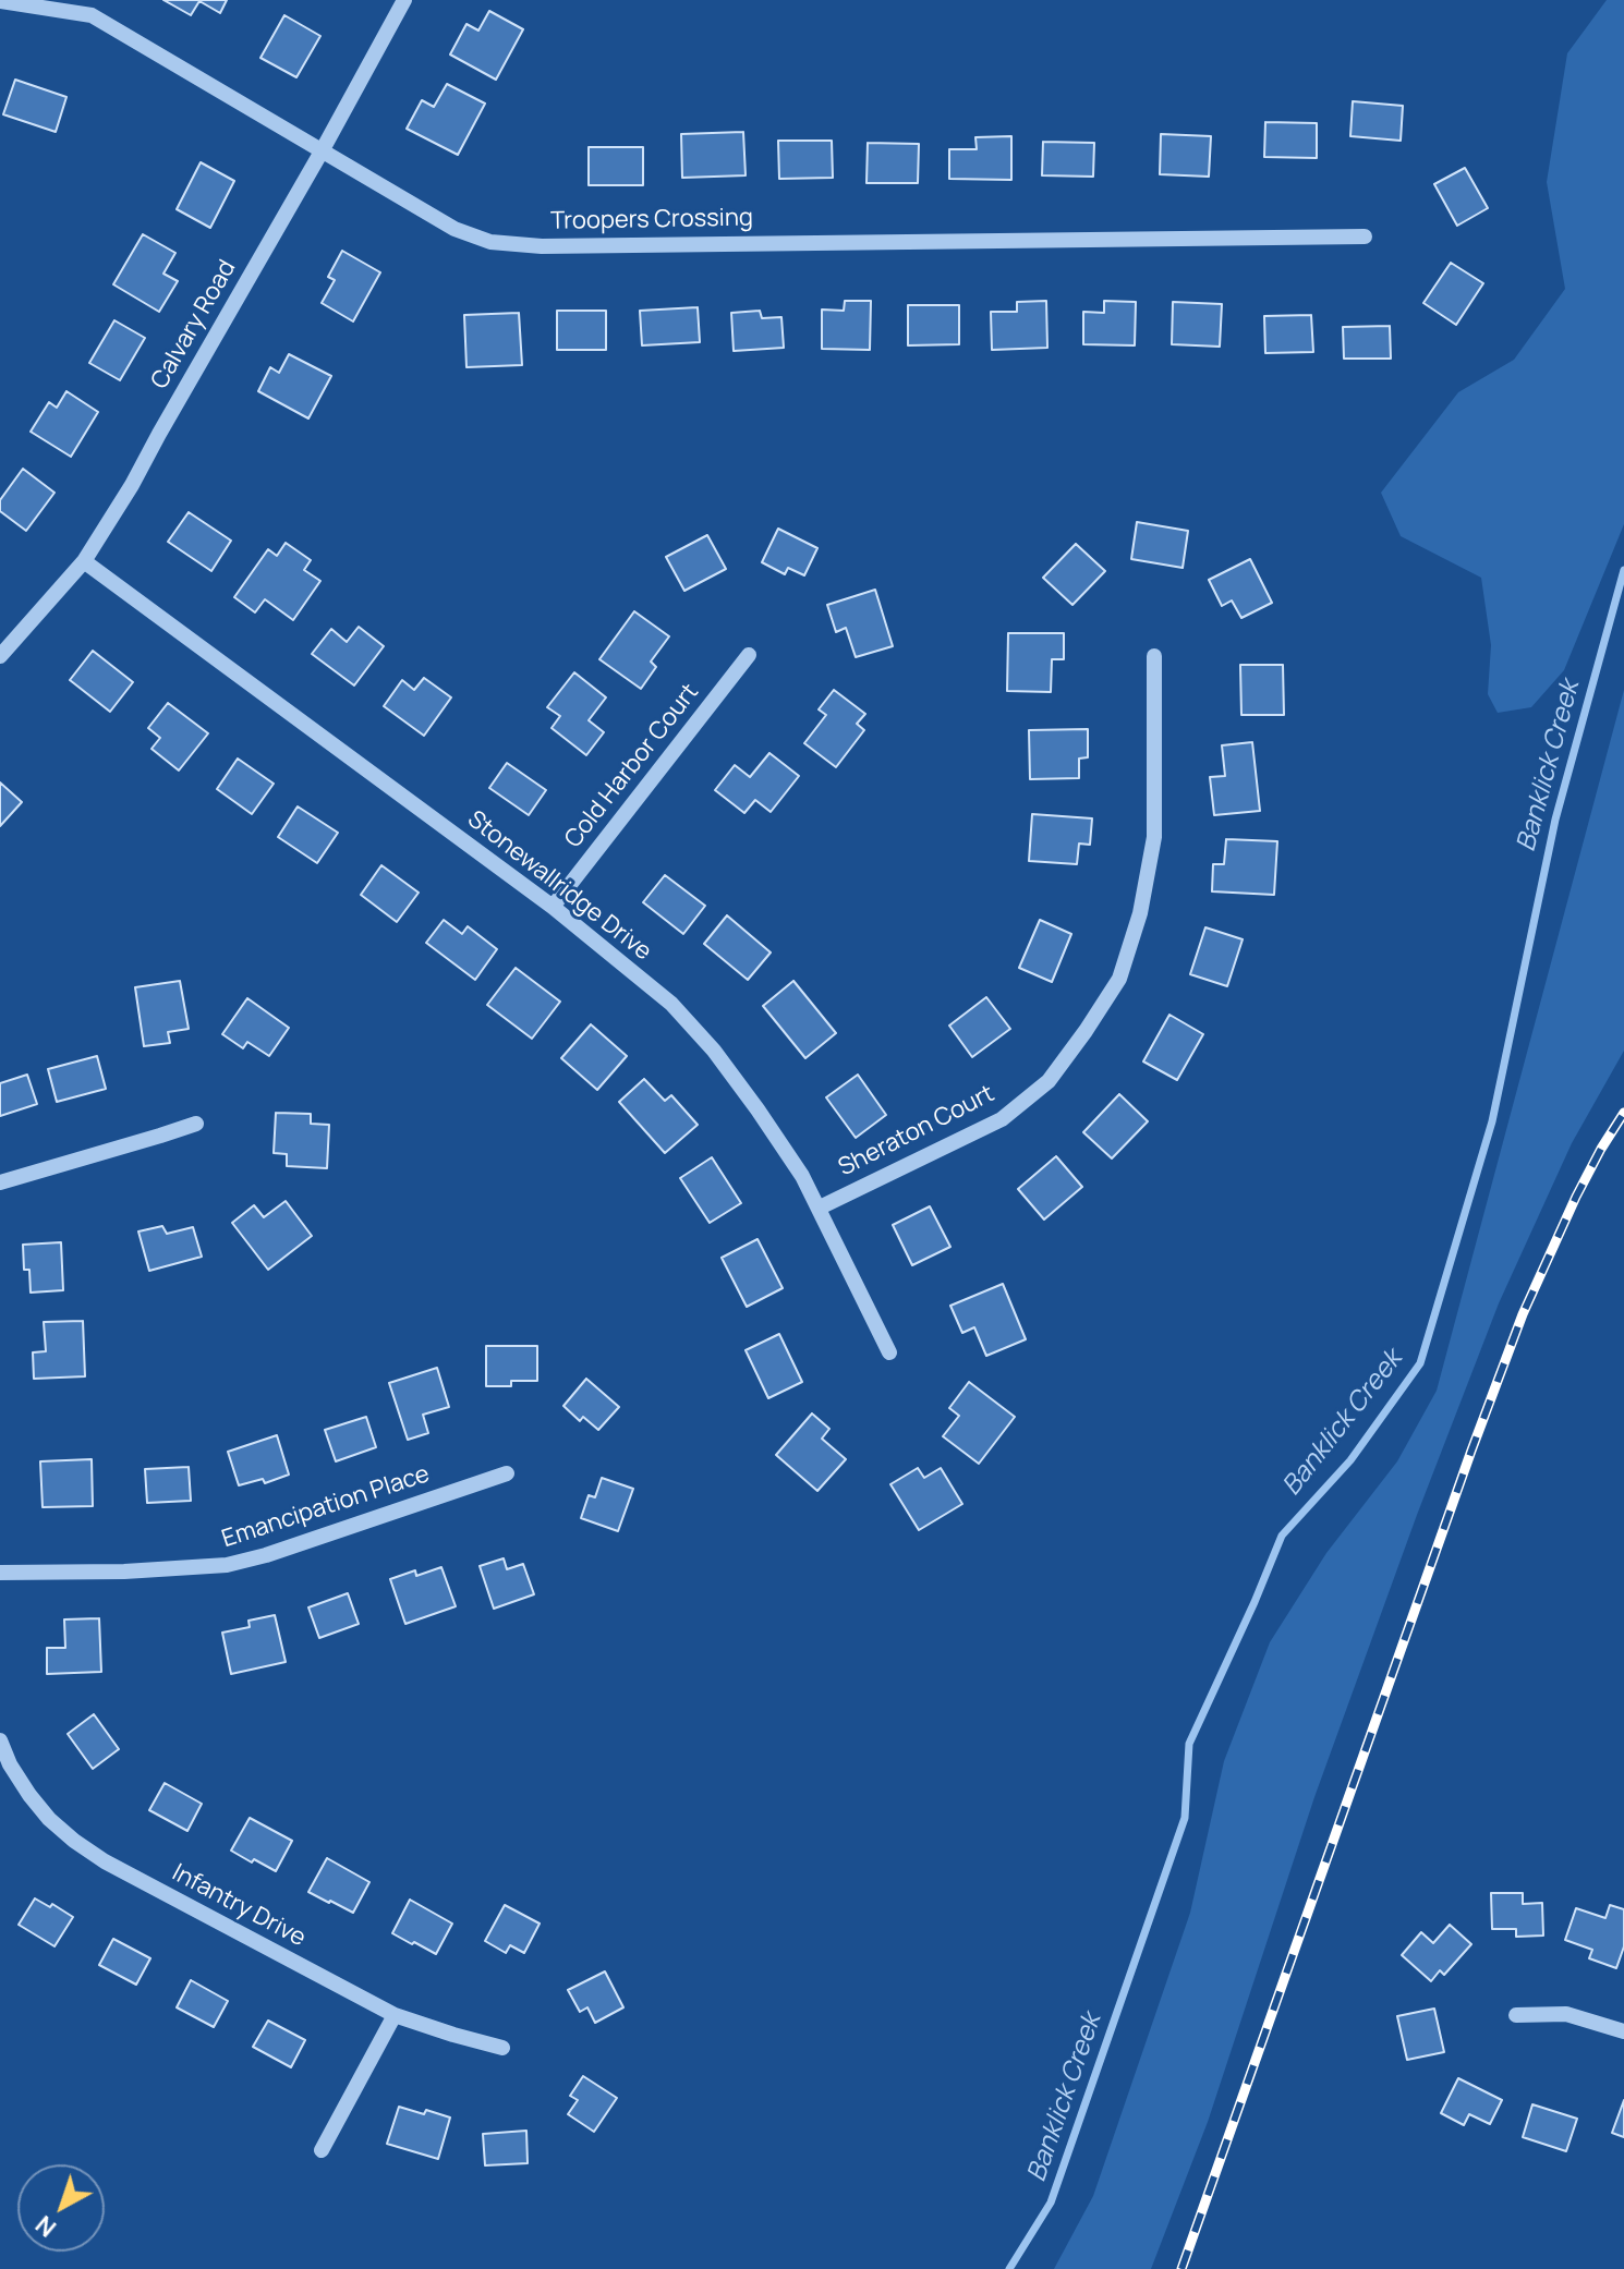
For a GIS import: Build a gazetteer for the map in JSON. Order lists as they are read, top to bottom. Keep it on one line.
{"streets":{"street":["Troopers Crossing","Calvary Road","Cold Harbor Court","Stonewallridge Drive","Sheraton Court","Emancipation Place","Infantry Drive"]},"crossings":[["Troopers Crossing","Calvary Road"],["Calvary Road","Stonewallridge Drive"],["Cold Harbor Court","Stonewallridge Drive"],["Stonewallridge Drive","Sheraton Court"]],"water":["Banklick Creek"],"north":"bottom left"}
